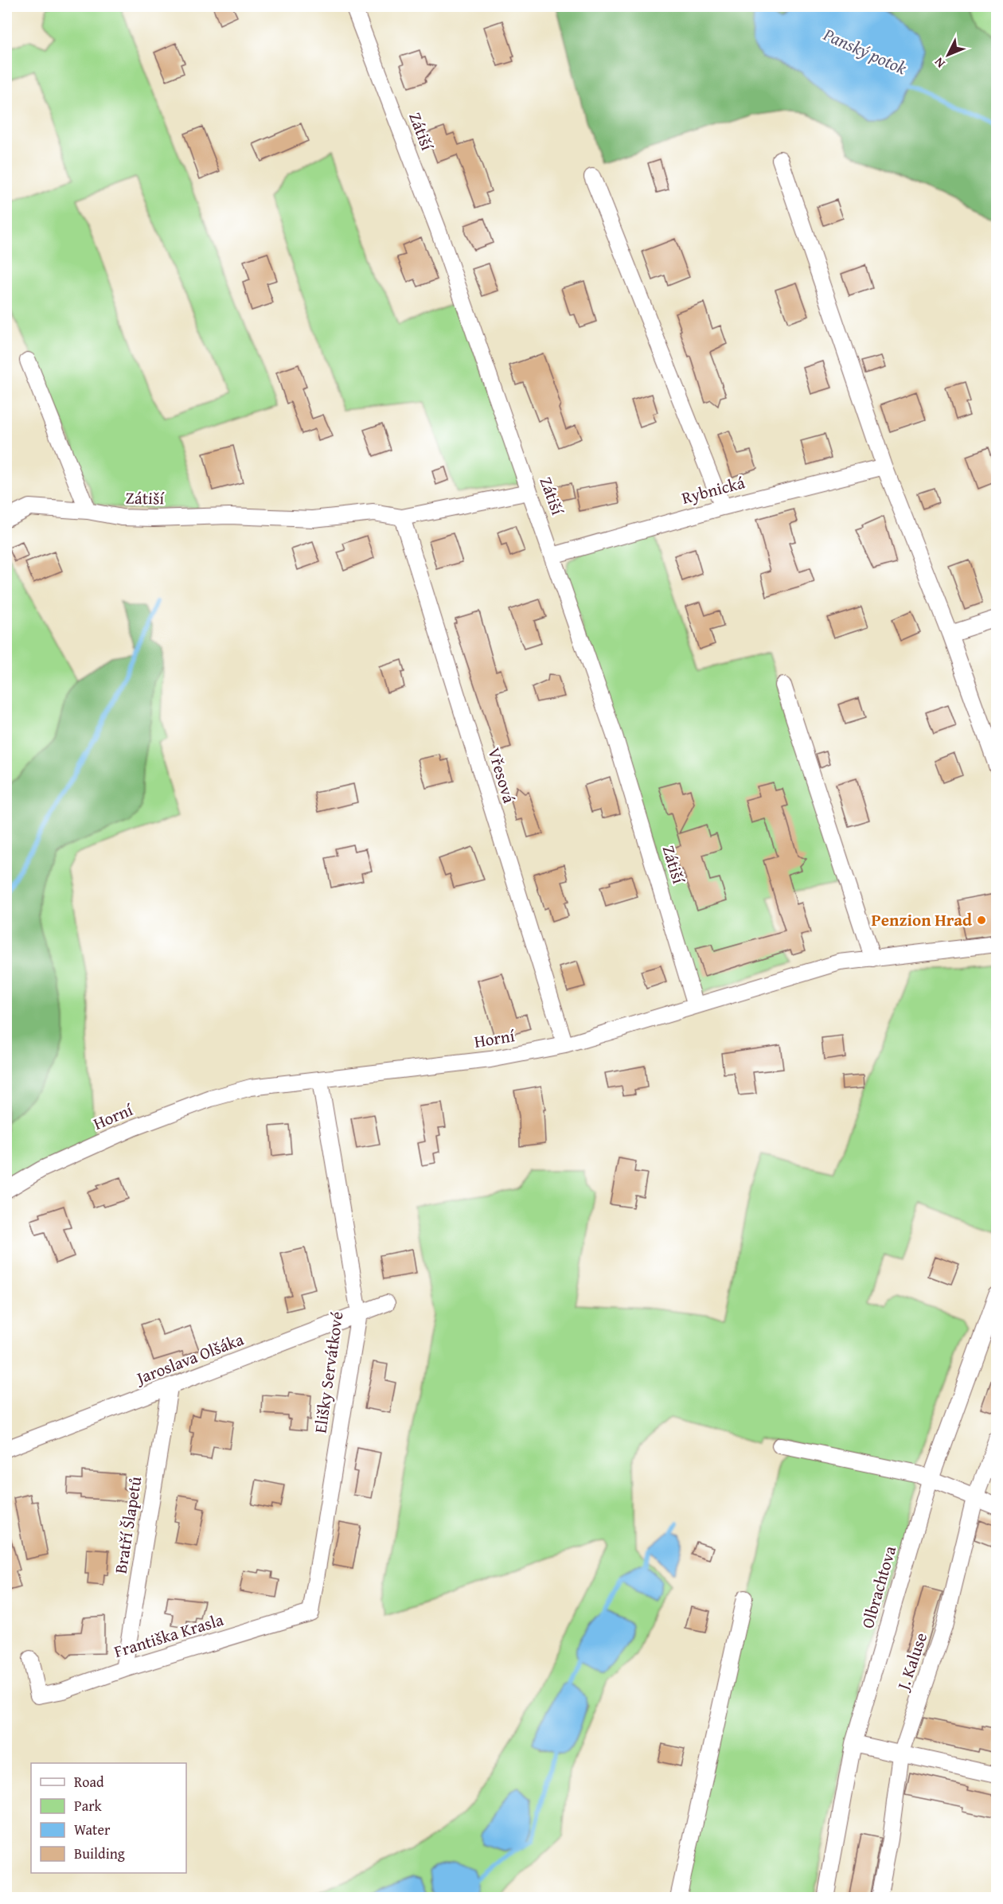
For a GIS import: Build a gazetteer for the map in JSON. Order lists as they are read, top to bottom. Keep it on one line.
{"streets":{"street":["Zátiší","Rybnická","Vřesová","Horní","Jaroslava Olšáka","Elišky Servátkové","Bratří Šlapetů","Olbrachtova","Františka Krasla","J. Kaluse"]},"crossings":[["Zátiší","Rybnická"],["Zátiší","Vřesová"],["Zátiší","Horní"],["Vřesová","Horní"],["Horní","Elišky Servátkové"],["Jaroslava Olšáka","Elišky Servátkové"],["Jaroslava Olšáka","Bratří Šlapetů"],["Elišky Servátkové","Františka Krasla"],["Bratří Šlapetů","Františka Krasla"]],"water":["Panský potok"],"places":["Penzion Hrad"],"legend":["Road","Park","Water","Building"],"north":"bottom left"}
